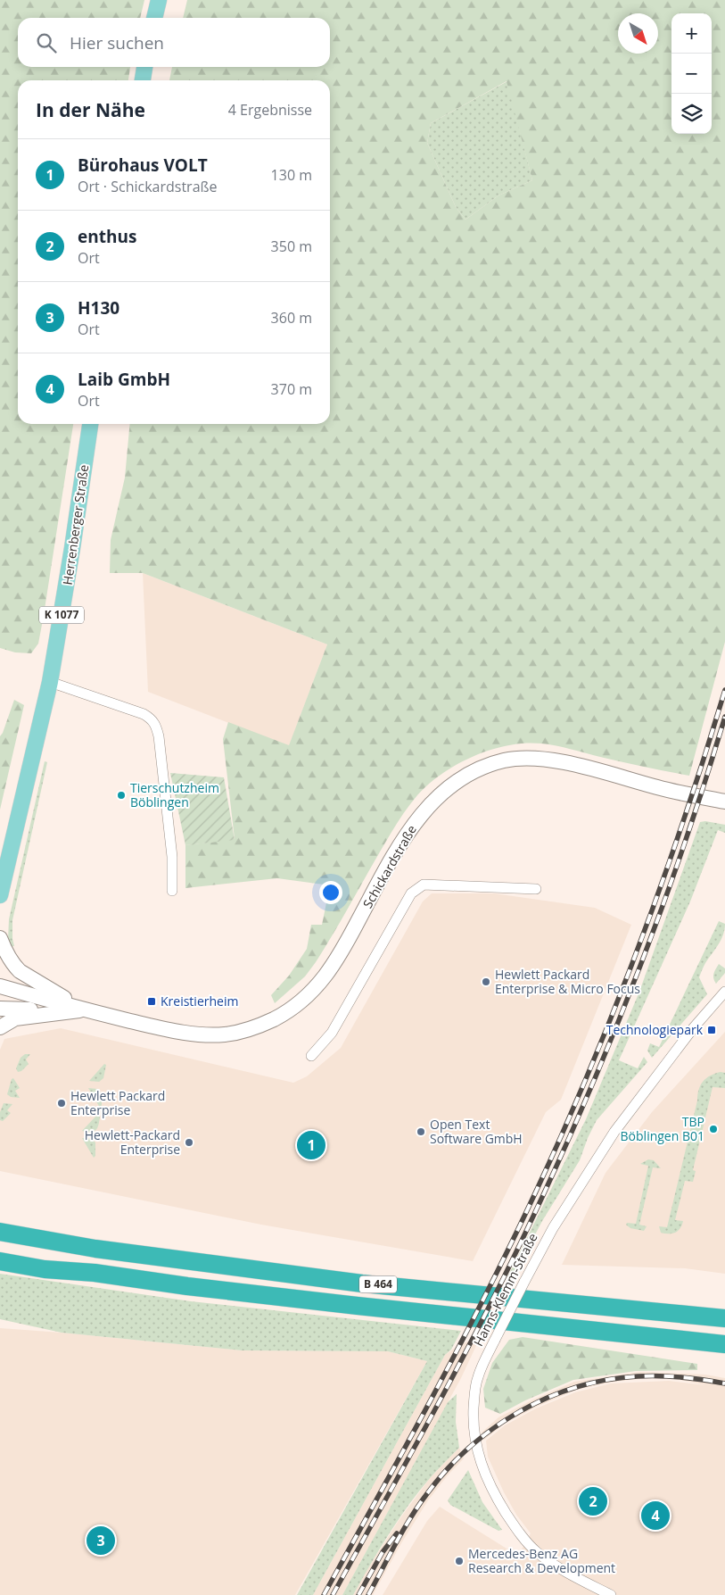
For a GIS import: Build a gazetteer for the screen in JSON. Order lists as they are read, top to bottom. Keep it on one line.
{"streets":{"highway":["B 464"],"main road":["Herrenberger Straße","K 1077"],"street":["Schickardstraße","Hanns-Klemm-Straße"]},"places":{"other":["Tierschutzheim Böblingen","Hewlett Packard Enterprise & Micro Focus","Hewlett Packard Enterprise","TBP Böblingen B01","Open Text Software GmbH","Hewlett-Packard Enterprise","Mercedes-Benz AG Research & Development"],"transit":["Kreistierheim","Technologiepark"]},"north":"bottom right","page":{"map_buttons":["+","−"],"search":"Hier suchen","heading":["In der Nähe","4 Ergebnisse"],"list":[{"mark":"1","name":"Bürohaus VOLT","note":"Ort · Schickardstraße","value":"130 m"},{"mark":"2","name":"enthus","note":"Ort","value":"350 m"},{"mark":"3","name":"H130","note":"Ort","value":"360 m"},{"mark":"4","name":"Laib GmbH","note":"Ort","value":"370 m"}],"pins":["1","2","4","3"]}}
